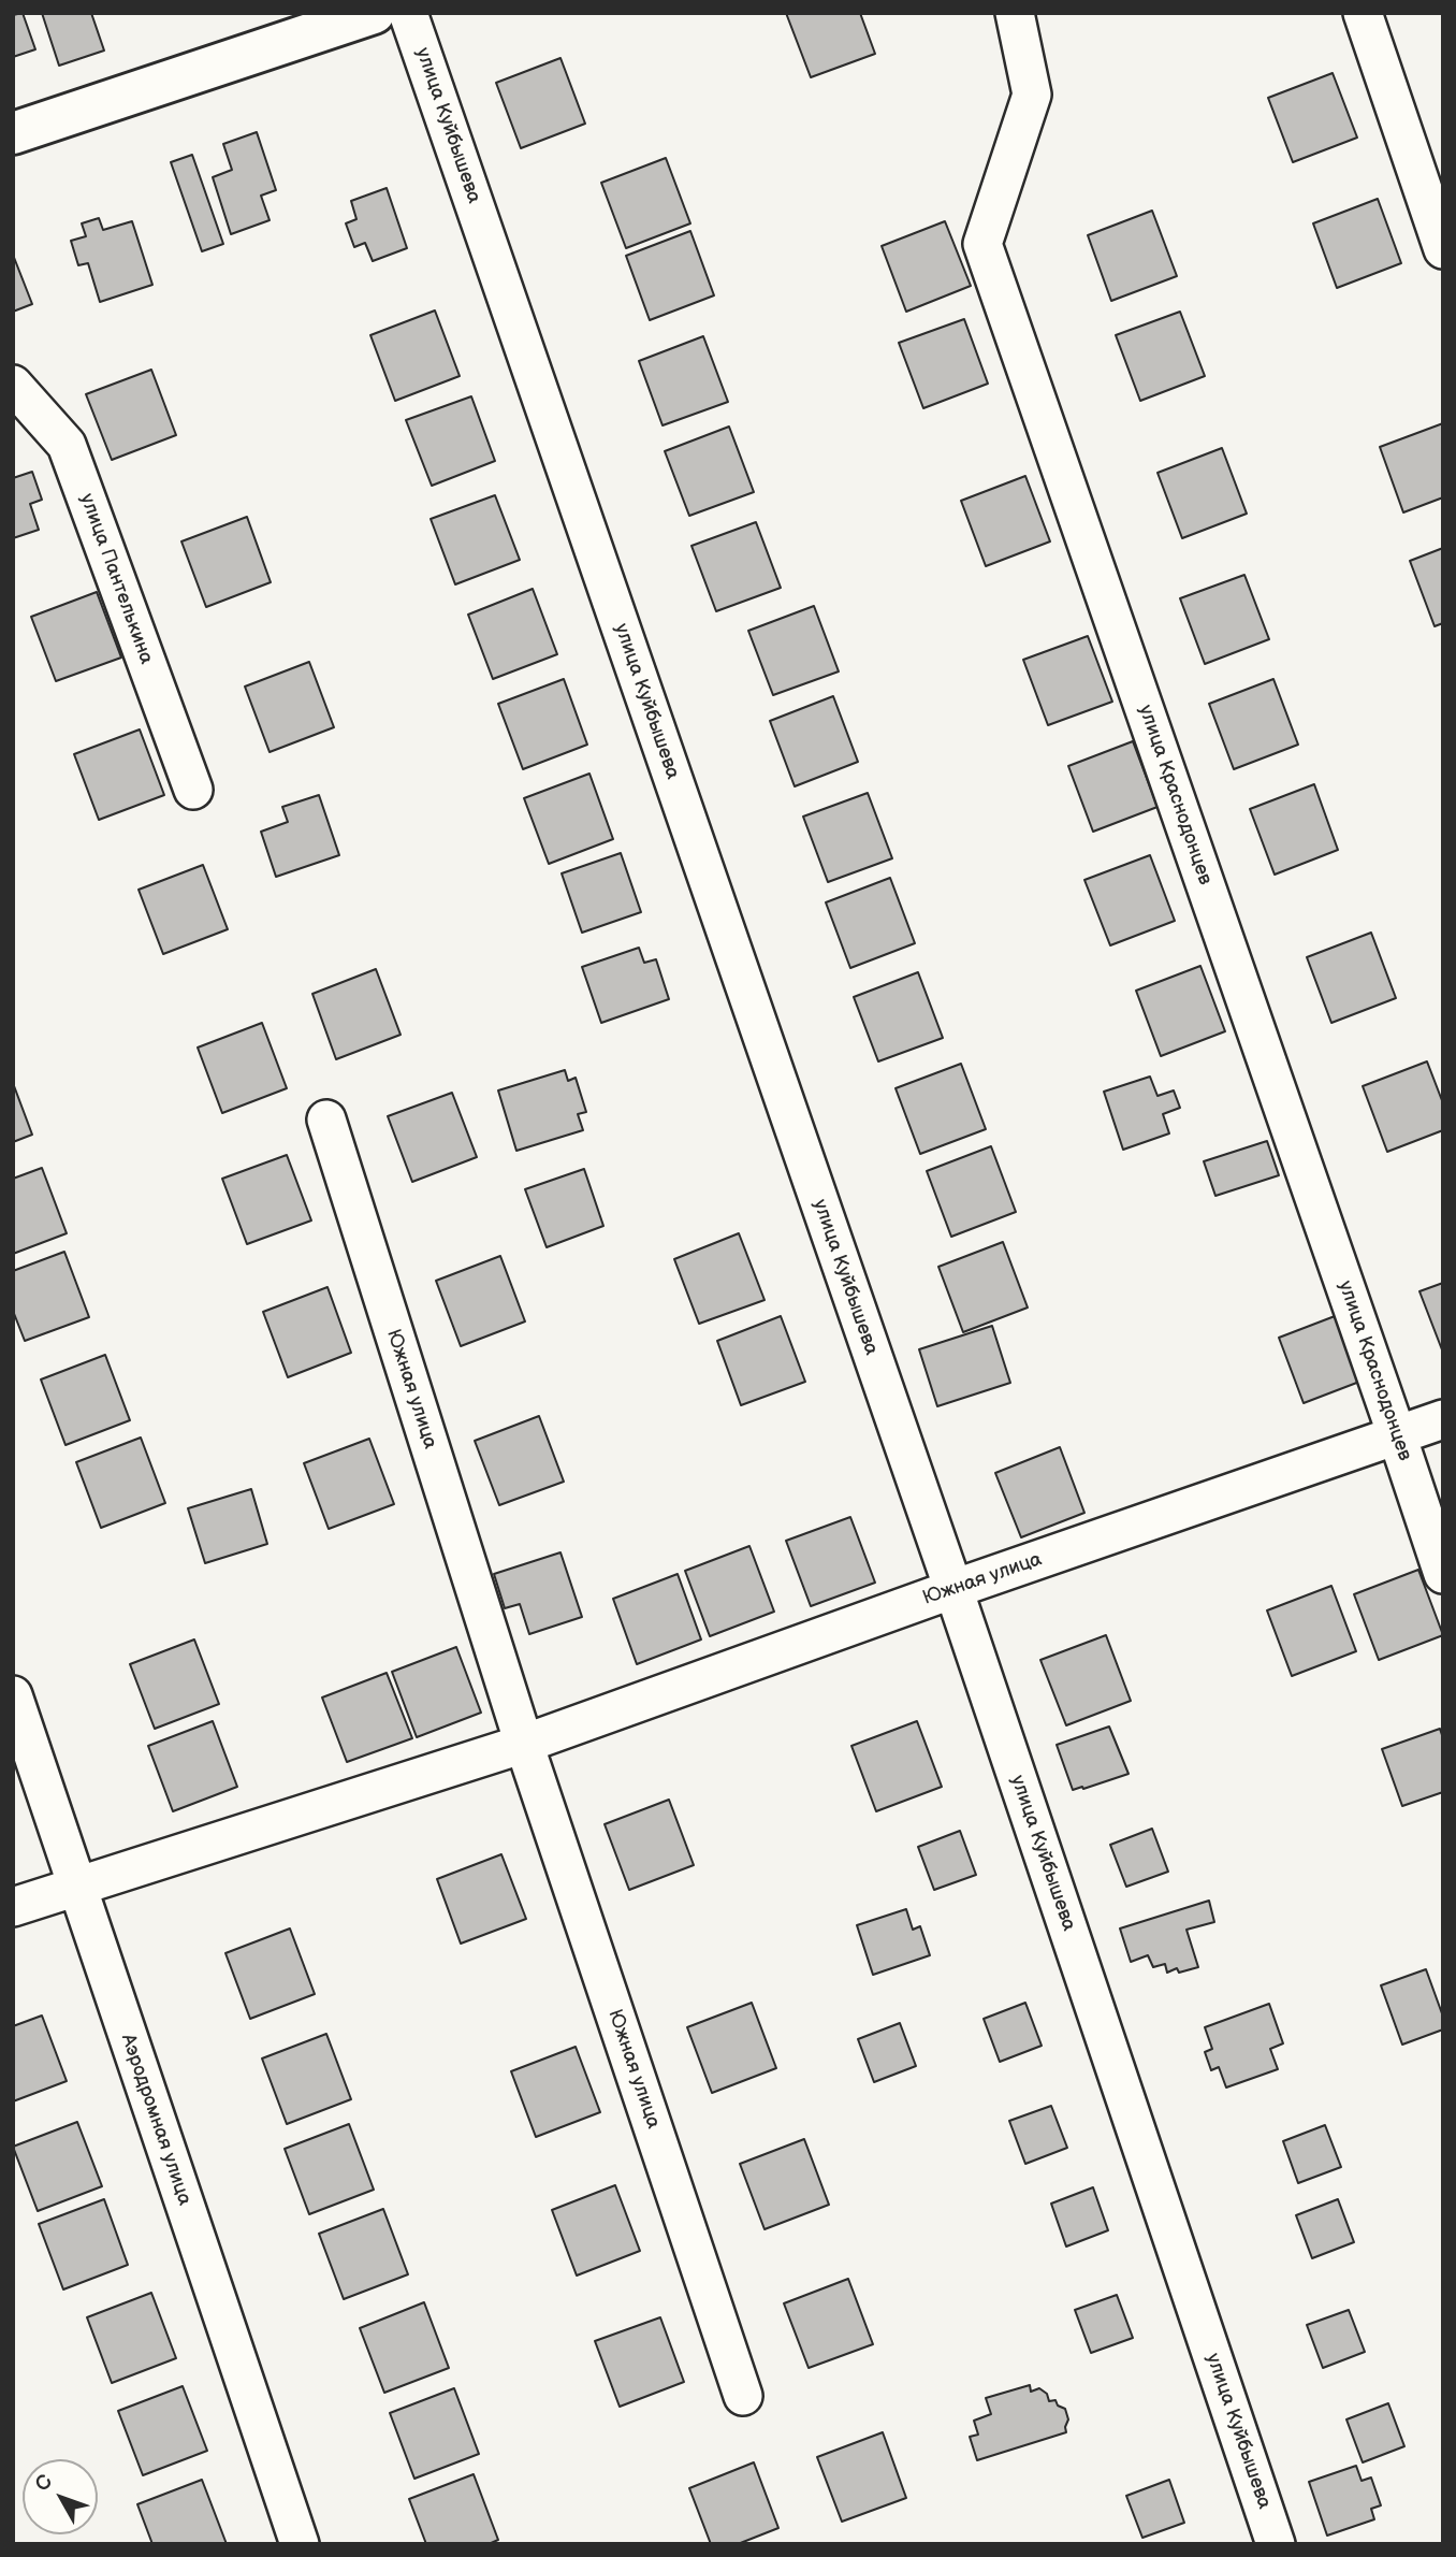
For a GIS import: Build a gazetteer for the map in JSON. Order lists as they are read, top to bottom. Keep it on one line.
{"streets":{"street":["улица Куйбышева","улица Пантелькина","улица Краснодонцев","Южная улица","Аэродромная улица"]},"crossings":[["улица Куйбышева","Южная улица"],["улица Краснодонцев","Южная улица"],["Южная улица","Аэродромная улица"]],"north":"top left"}
